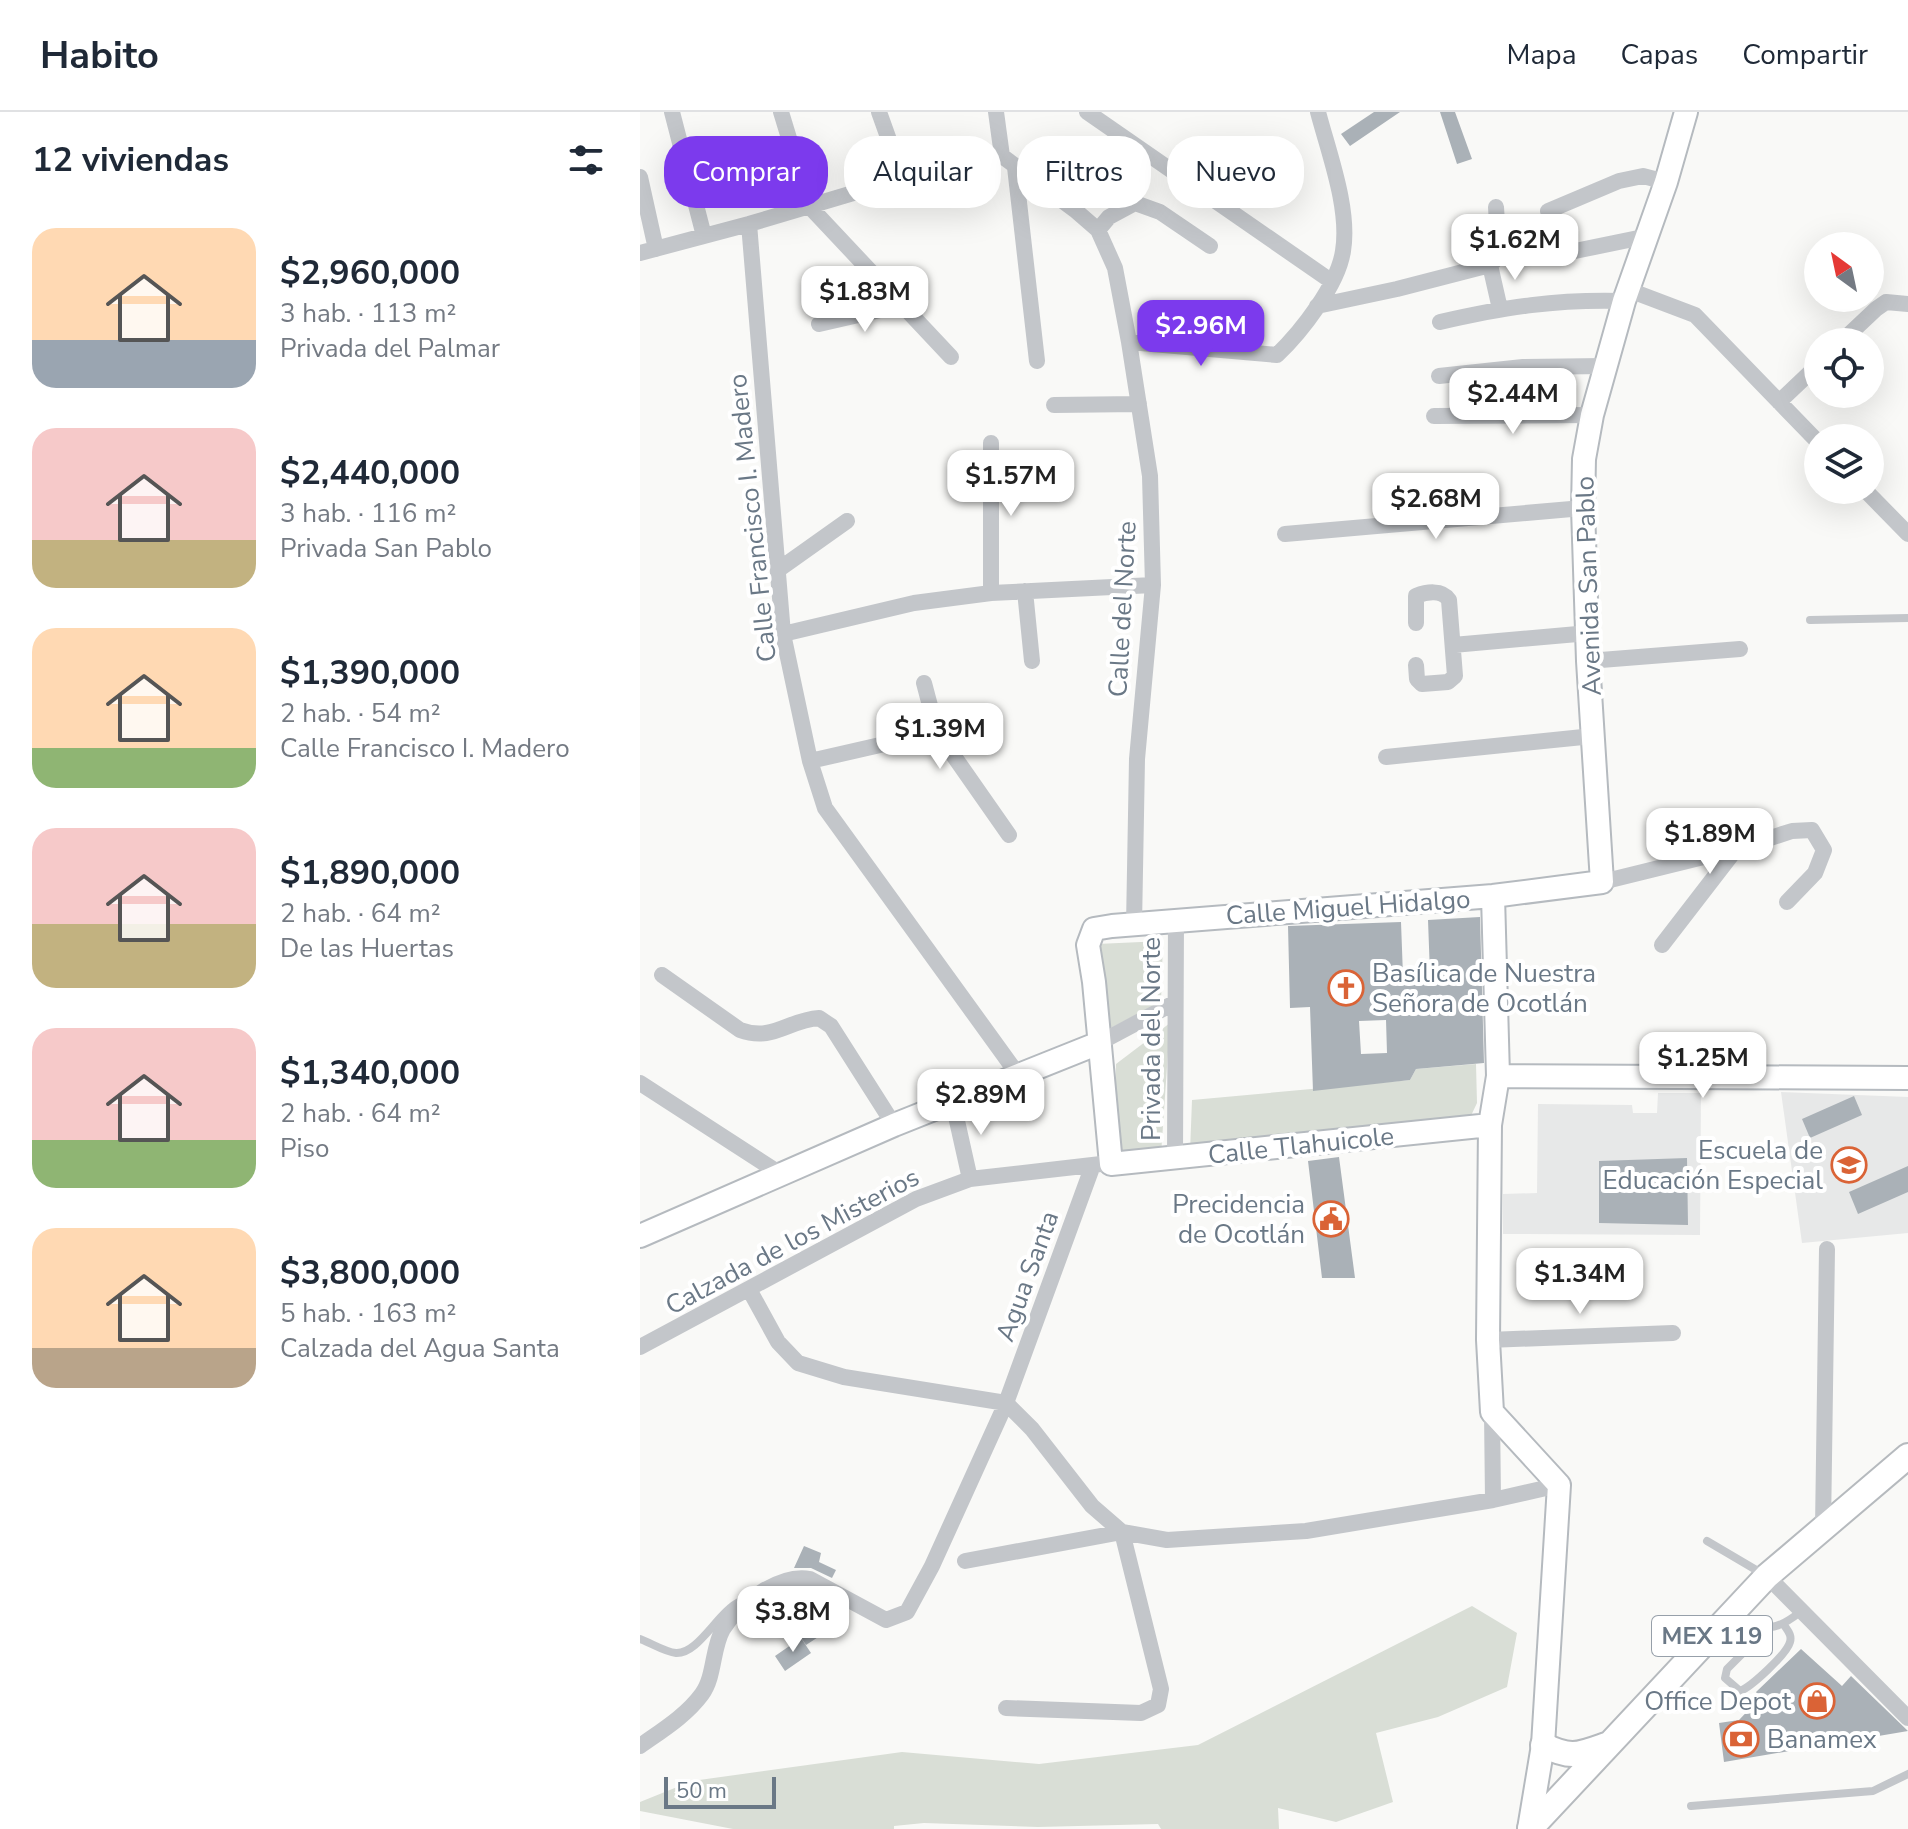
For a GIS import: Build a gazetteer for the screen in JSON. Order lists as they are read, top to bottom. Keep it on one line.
{"streets":{"main road":["MEX 119"],"street":["Calle Francisco I. Madero","Avenida San Pablo","Calle del Norte","Calle Miguel Hidalgo","Privada del Norte","Calle Tlahuicole","Calzada de los Misterios","Agua Santa"]},"crossings":[["Avenida San Pablo","Calle Miguel Hidalgo"],["Calle del Norte","Calle Miguel Hidalgo"],["Calle Miguel Hidalgo","Privada del Norte"],["Privada del Norte","Calle Tlahuicole"],["Calle Tlahuicole","Calzada de los Misterios"],["Calle Tlahuicole","Agua Santa"],["Calzada de los Misterios","Agua Santa"]],"places":{"church":["Basílica de Nuestra Señora de Ocotlán"],"school or university":["Escuela de Educación Especial"],"public building":["Precidencia de Ocotlán"],"shop":["Office Depot"],"bank":["Banamex"]},"scale_bar":"50 m","north":"top left","page":{"header":"Habito","nav":["Mapa","Capas","Compartir"],"heading":"12 viviendas","chip":["Comprar","Alquilar","Filtros","Nuevo"],"list":[{"name":"$2,960,000","note":"3 hab. · 113 m² · Privada del Palmar"},{"name":"$2,440,000","note":"3 hab. · 116 m² · Privada San Pablo"},{"name":"$1,390,000","note":"2 hab. · 54 m² · Calle Francisco I. Madero"},{"name":"$1,890,000","note":"2 hab. · 64 m² · De las Huertas"},{"name":"$1,340,000","note":"2 hab. · 64 m² · Piso"},{"name":"$3,800,000","note":"5 hab. · 163 m² · Calzada del Agua Santa"}],"price":["$1.62M","$1.83M","$2.96M","$2.44M","$1.57M","$2.68M","$1.39M","$1.89M","$1.25M","$2.89M","$1.34M","$3.8M"],"scale":"50 m"}}
